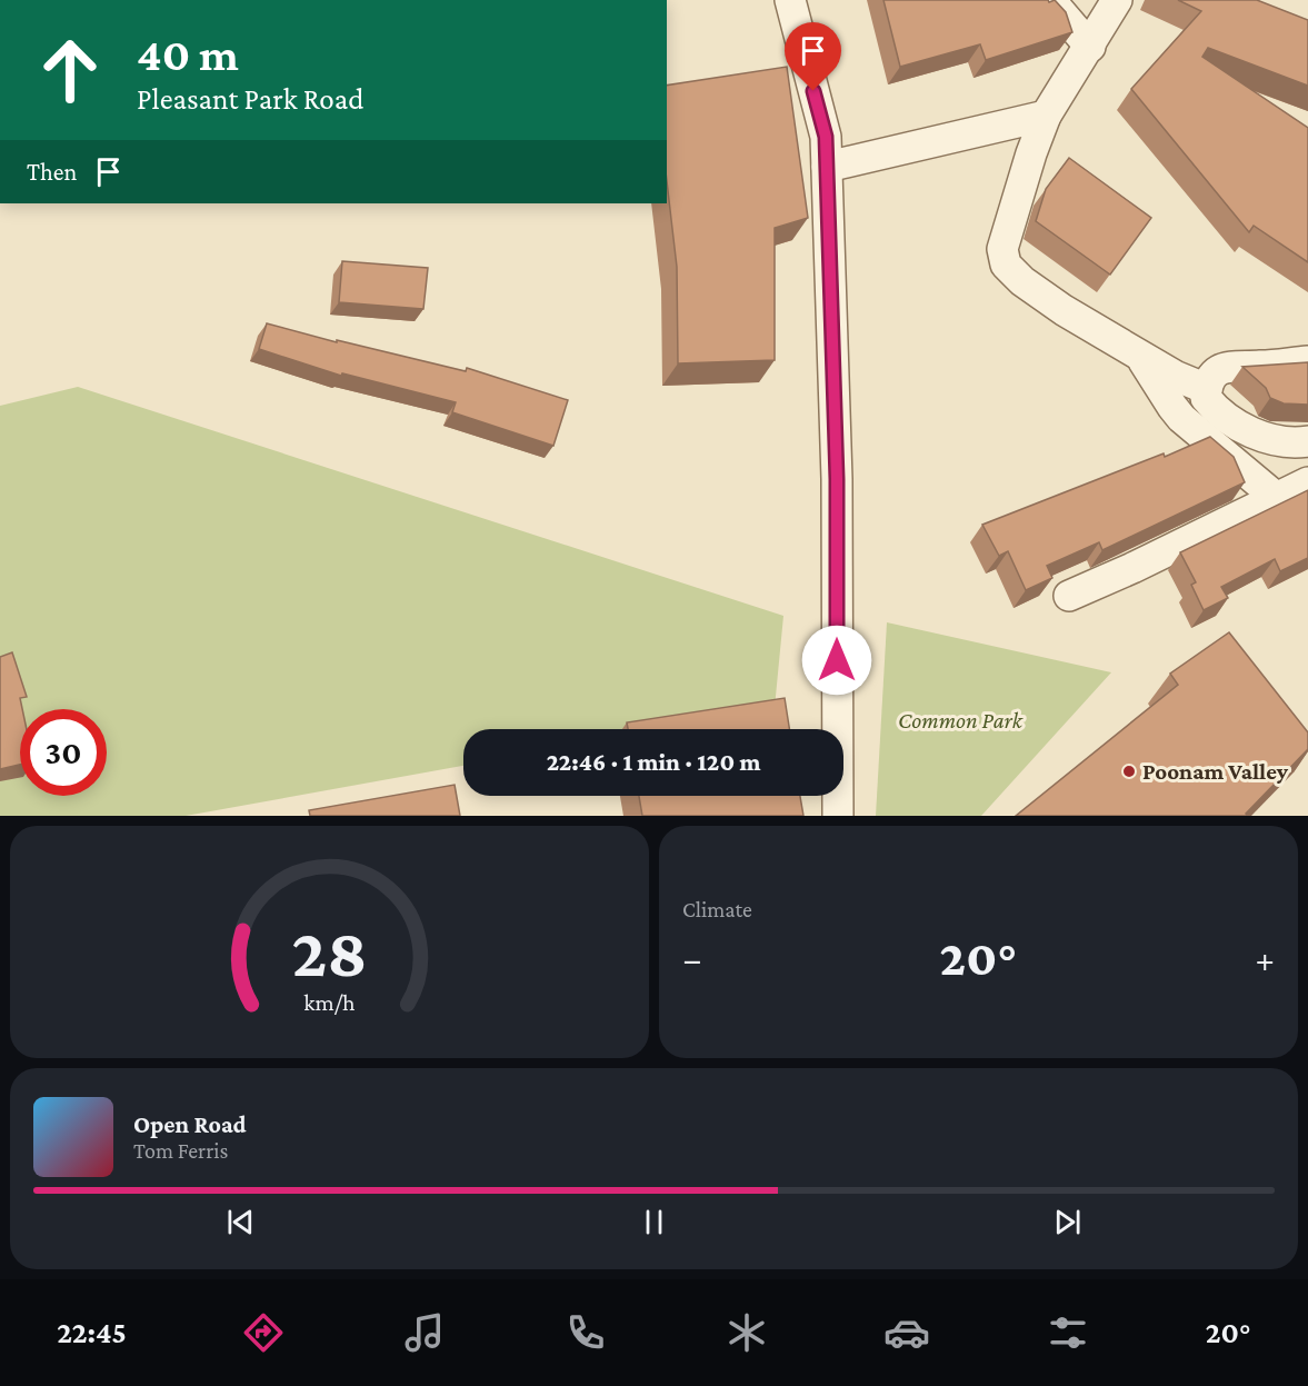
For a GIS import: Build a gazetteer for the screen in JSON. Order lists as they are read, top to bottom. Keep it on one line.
{"parks":["Common Park"],"places":["Poonam Valley"],"page":{"turn":["40 m","Pleasant Park Road"],"then":"Then","limit":"30","trip":"22:46 · 1 min · 120 m","tile":"Climate","heat":["−","20°","+"],"song":["Open Road","Tom Ferris"],"tabs":["22:45","20°"],"gauge":["28","km/h"]}}
